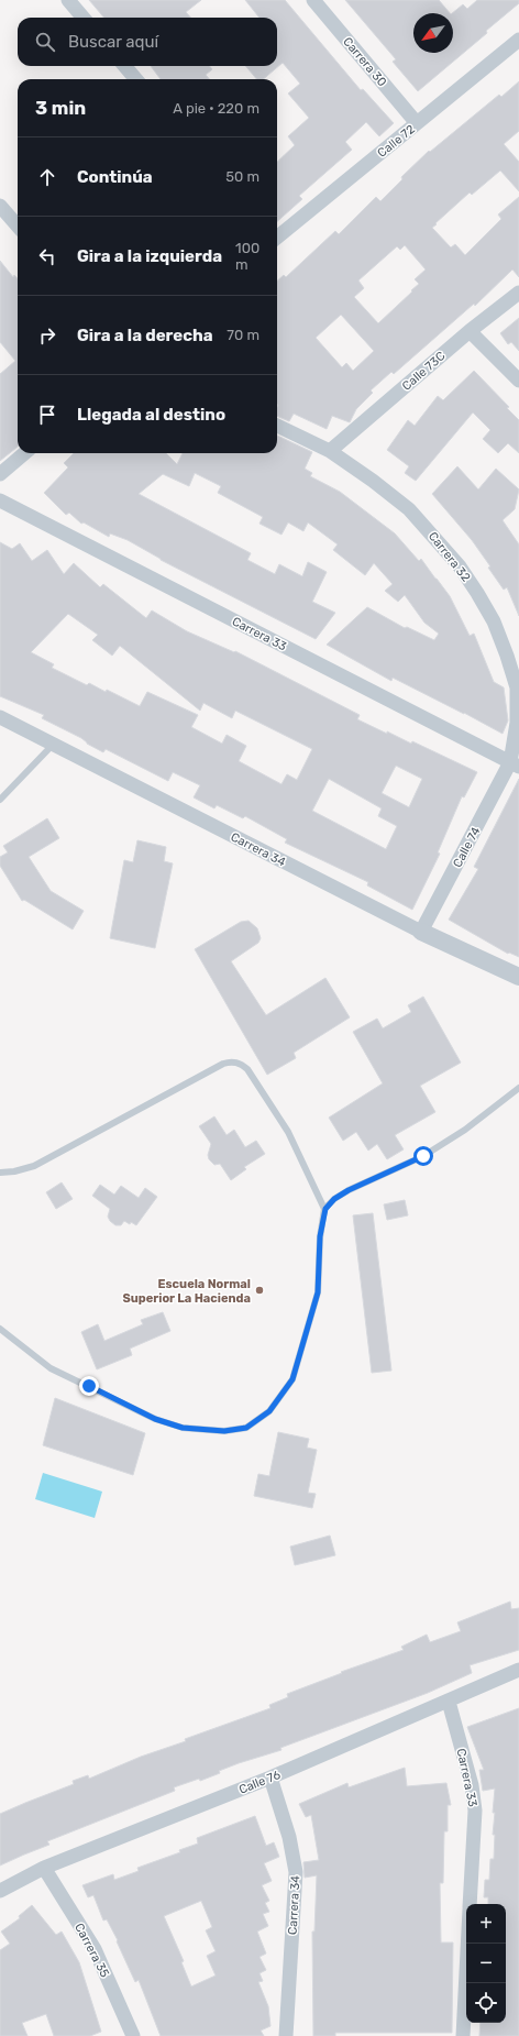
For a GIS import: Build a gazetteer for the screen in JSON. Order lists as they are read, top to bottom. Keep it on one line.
{"streets":{"street":["Carrera 30","Calle 72","Calle 73C","Carrera 32","Carrera 33","Calle 74","Carrera 34","Calle 76","Carrera 35"]},"crossings":[["Carrera 30","Calle 72"],["Calle 73C","Carrera 32"],["Carrera 32","Carrera 33"],["Carrera 32","Calle 74"],["Carrera 33","Calle 74"],["Carrera 33","Calle 76"],["Calle 74","Carrera 34"],["Carrera 34","Calle 76"],["Calle 76","Carrera 35"]],"places":["Escuela Normal Superior La Hacienda"],"north":"bottom left","page":{"search":"Buscar aquí","heading":["3 min","A pie · 220 m"],"list":[["Continúa","50 m"],["Gira a la izquierda","100 m"],["Gira a la derecha","70 m"],"Llegada al destino"],"map_buttons":["+","−"]}}
